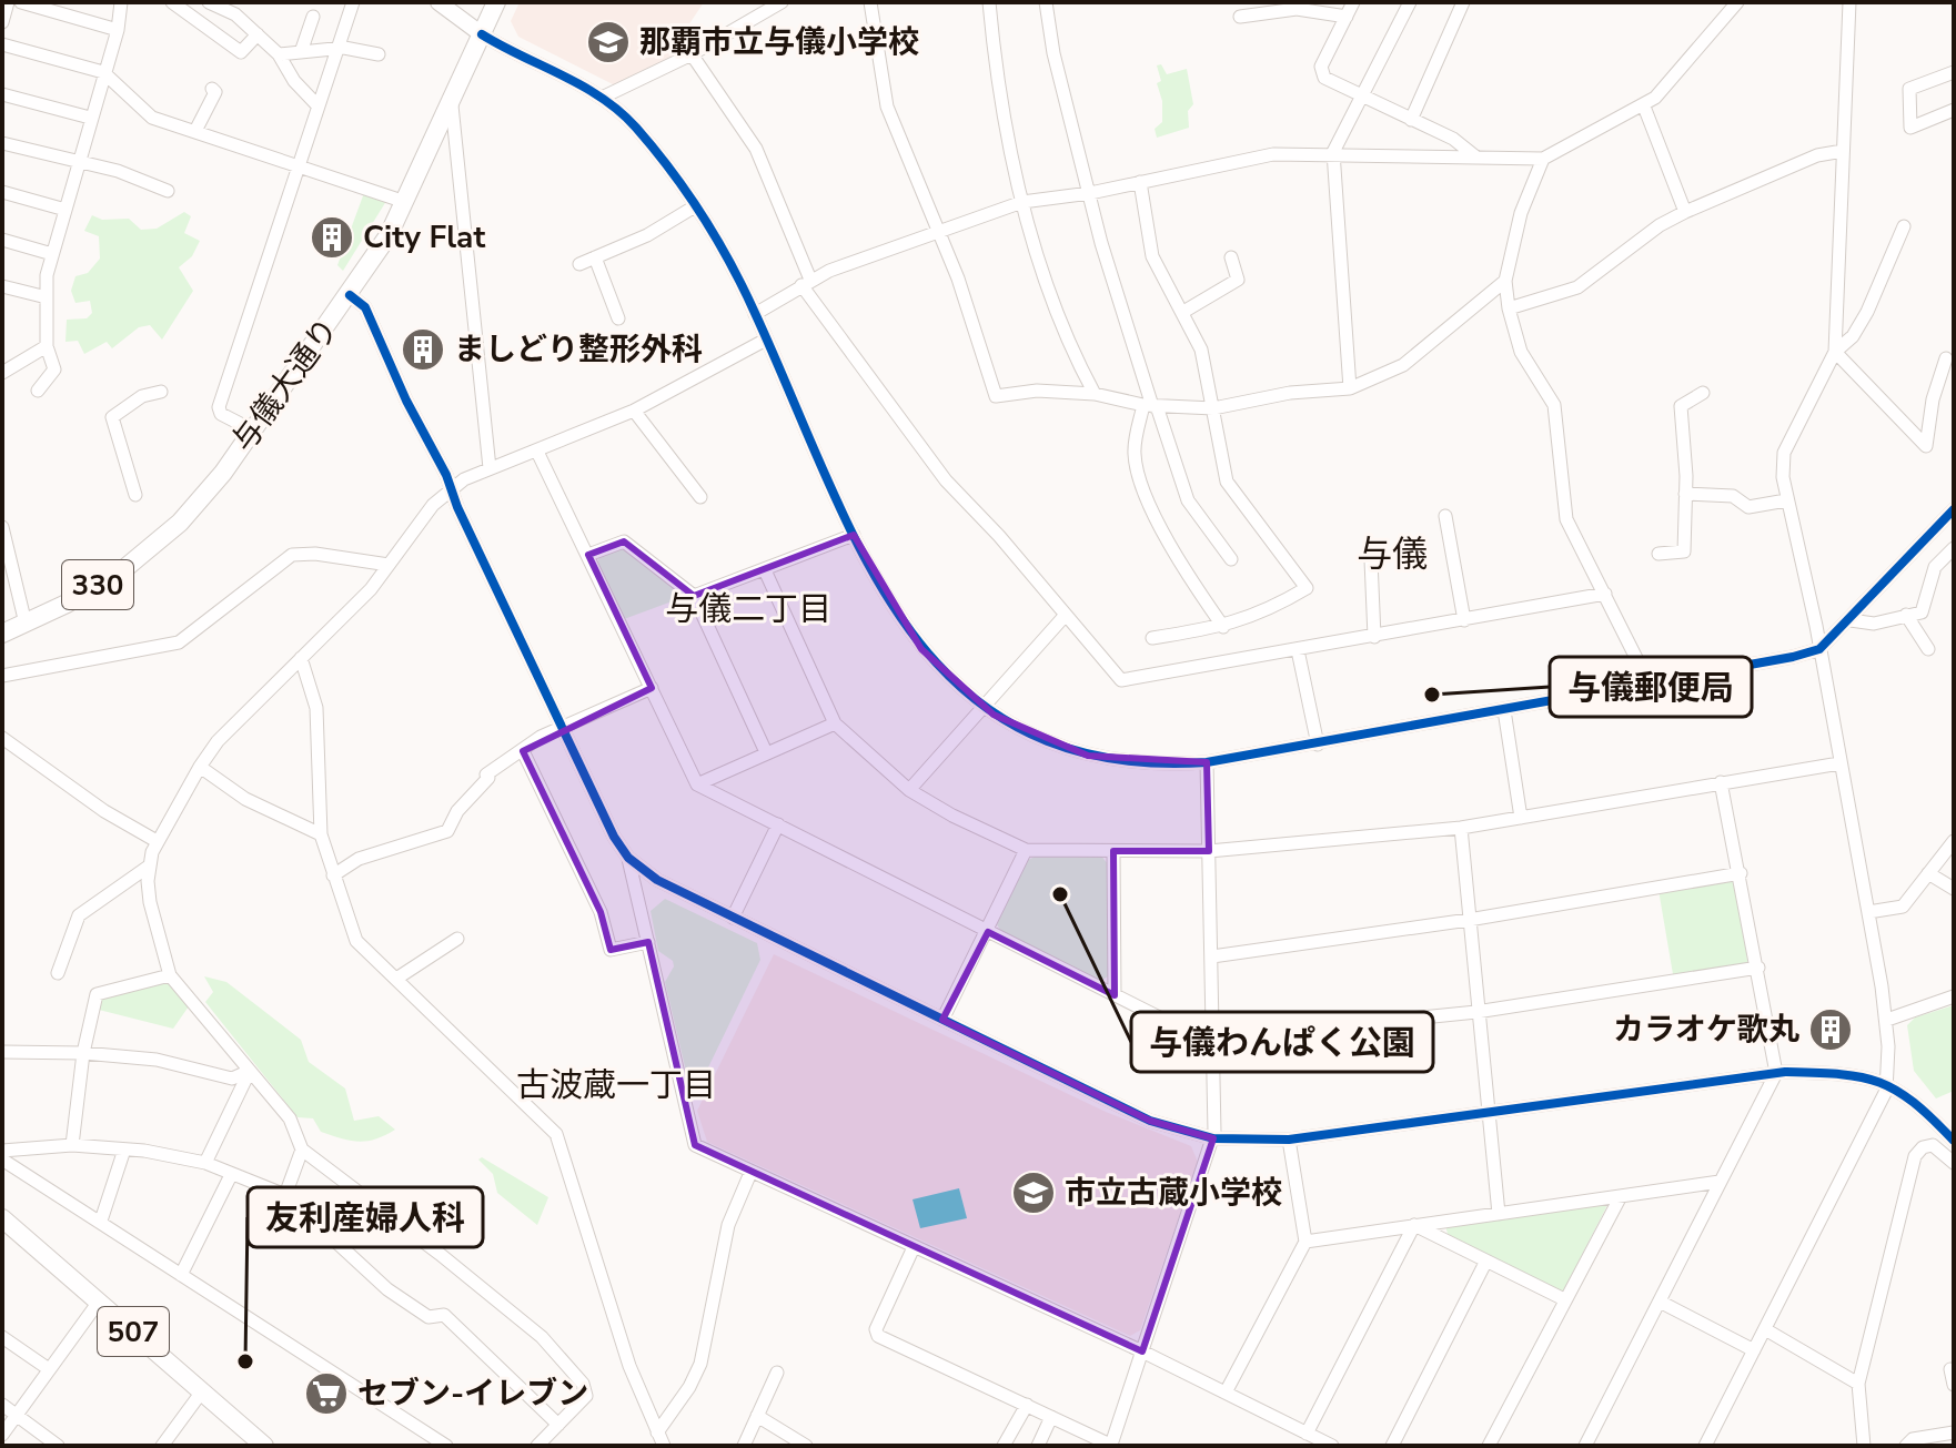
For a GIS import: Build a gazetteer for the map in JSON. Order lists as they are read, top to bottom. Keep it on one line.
{"streets":{"highway":["与儀大通り","330","507"]},"districts":["与儀","与儀二丁目","古波蔵一丁目"],"places":{"school or university":["那覇市立与儀小学校","市立古蔵小学校"],"building":["City Flat","ましどり整形外科","カラオケ歌丸"],"other":["与儀郵便局","与儀わんぱく公園","友利産婦人科"],"supermarket":["セブン-イレブン"]}}
